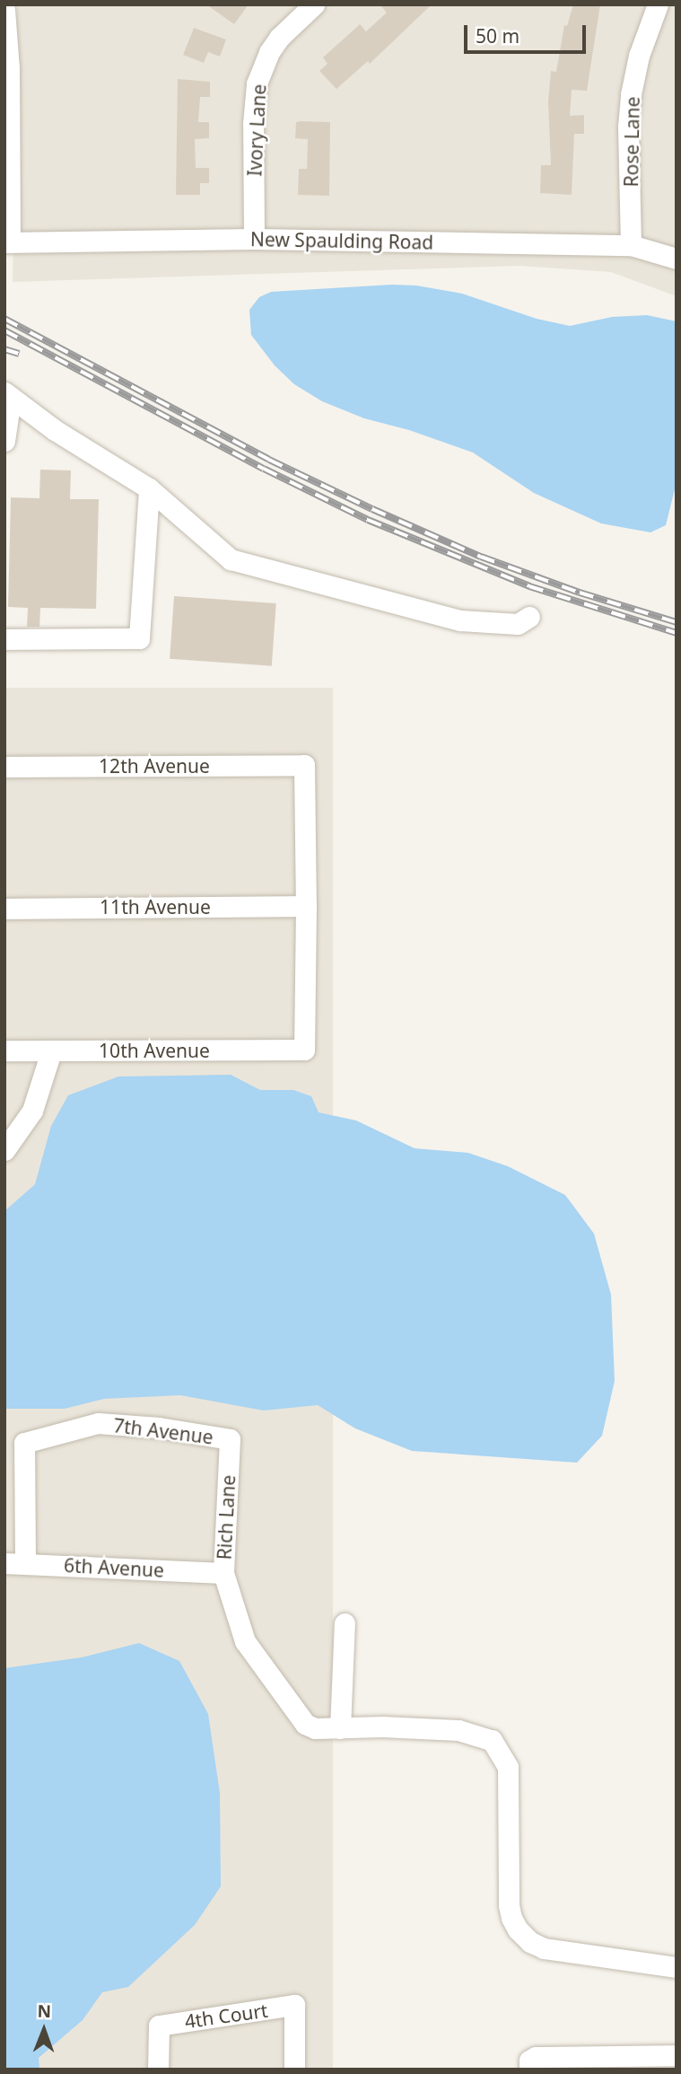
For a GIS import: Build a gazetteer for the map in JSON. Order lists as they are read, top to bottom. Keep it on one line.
{"streets":{"street":["Ivory Lane","Rose Lane","New Spaulding Road","12th Avenue","11th Avenue","10th Avenue","7th Avenue","Rich Lane","6th Avenue","4th Court"]},"crossings":[["Ivory Lane","New Spaulding Road"],["Rose Lane","New Spaulding Road"],["12th Avenue","11th Avenue"],["12th Avenue","10th Avenue"],["11th Avenue","10th Avenue"],["7th Avenue","Rich Lane"],["7th Avenue","6th Avenue"],["Rich Lane","6th Avenue"]],"scale_bar":"50 m","north":"top"}
